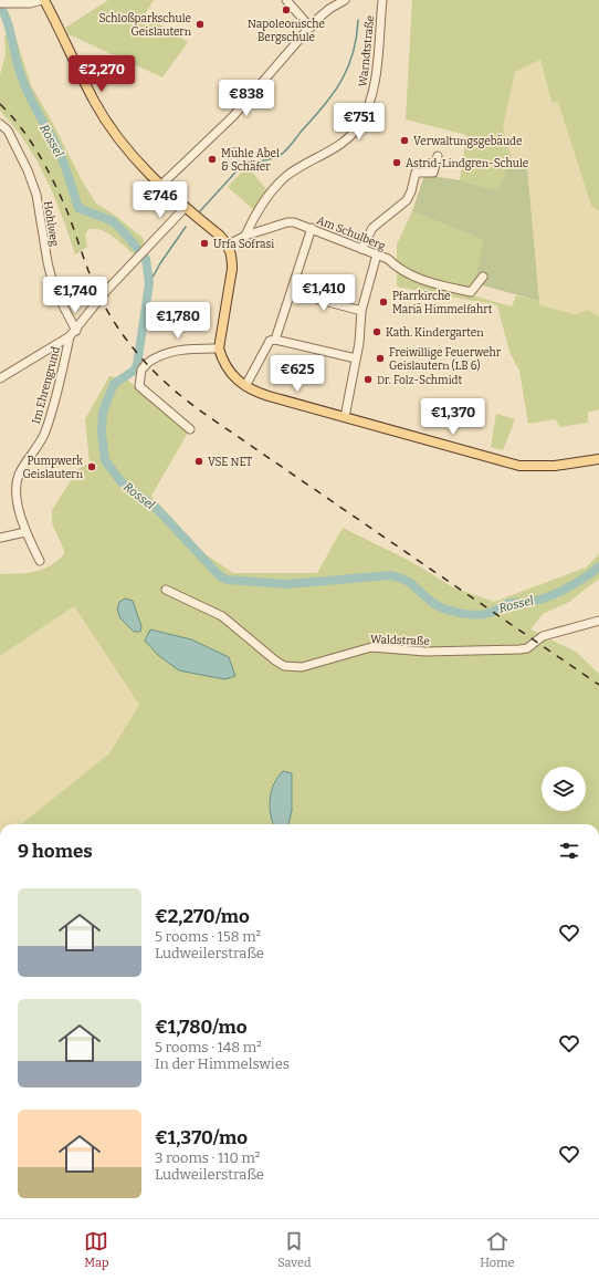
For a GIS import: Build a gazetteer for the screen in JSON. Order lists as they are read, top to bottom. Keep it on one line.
{"streets":{"street":["Warndtstraße","Hohlweg","Am Schulberg","Im Ehrengrund","Waldstraße"]},"crossings":[["Warndtstraße","Am Schulberg"]],"water":["Rossel"],"places":["Napoleonische Bergschule","Schloßparkschule Geislautern","Verwaltungsgebäude","Mühle Abel & Schäfer","Astrid-Lindgren-Schule","Urfa Sofrasi","Pfarrkirche Mariä Himmelfahrt","Kath. Kindergarten","Freiwillige Feuerwehr Geislautern (LB 6)","Dr. Folz-Schmidt","VSE NET","Pumpwerk Geislautern"],"page":{"price":["€2,270","€838","€751","€746","€1,410","€1,740","€1,780","€625","€1,370"],"heading":"9 homes","list":[{"name":"€2,270/mo","note":"5 rooms · 158 m² · Ludweilerstraße"},{"name":"€1,780/mo","note":"5 rooms · 148 m² · In der Himmelswies"},{"name":"€1,370/mo","note":"3 rooms · 110 m² · Ludweilerstraße"}],"tabs":["Map","Saved","Home"]}}
